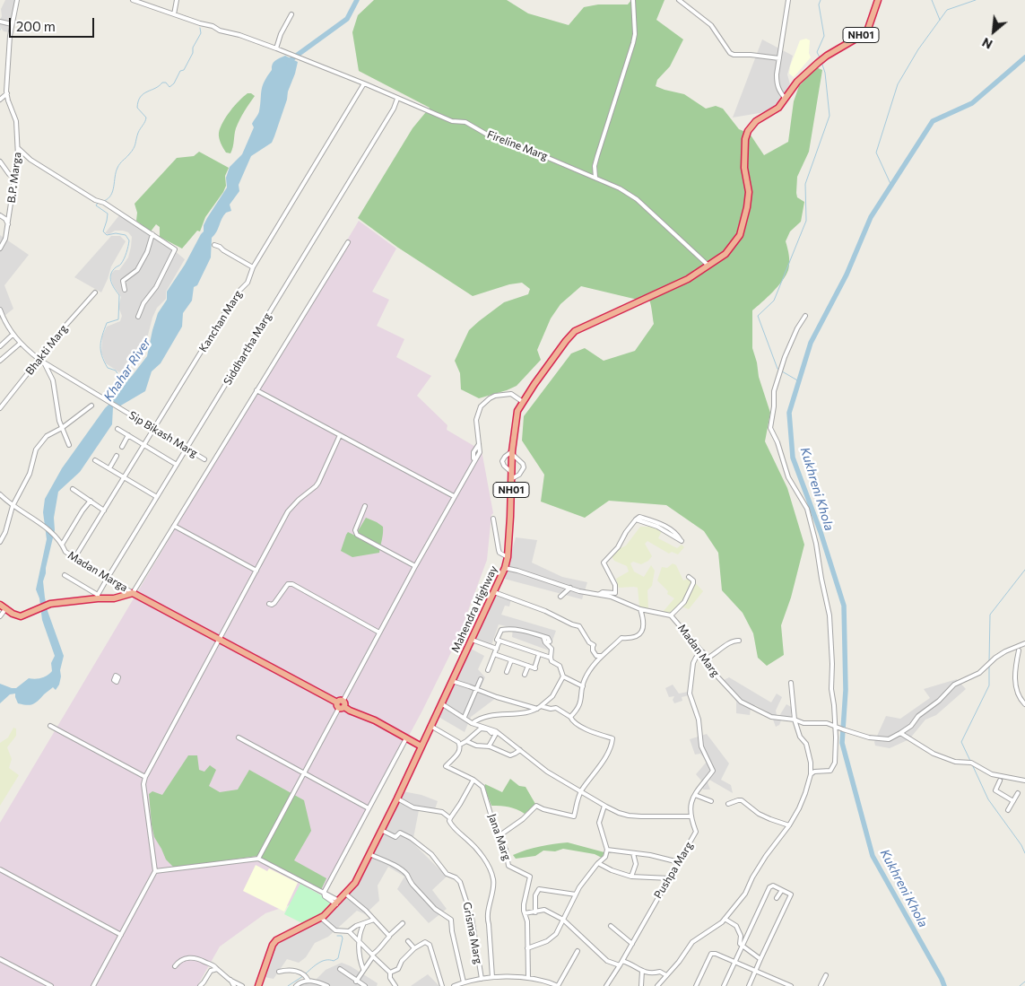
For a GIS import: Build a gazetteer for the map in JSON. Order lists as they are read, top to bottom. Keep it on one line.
{"streets":{"highway":["NH01","Mahendra Highway"],"street":["Fireline Marg","B.P. Marga","Kanchan Marg","Siddhartha Marg","Bhakti Marg","Sip Bikash Marg","Madan Marga","Madan Marg","Jana Marg","Pushpa Marg","Grisma Marg"]},"crossings":[["Fireline Marg","Kanchan Marg"],["Fireline Marg","Siddhartha Marg"],["Fireline Marg","Mahendra Highway"],["Kanchan Marg","Sip Bikash Marg"],["Kanchan Marg","Madan Marga"],["Siddhartha Marg","Sip Bikash Marg"],["Siddhartha Marg","Madan Marga"],["Bhakti Marg","Sip Bikash Marg"],["Mahendra Highway","Madan Marg"],["Mahendra Highway","Grisma Marg"],["Madan Marg","Pushpa Marg"]],"water":["Khahar River","Kukhreni Khola"],"scale_bar":"200 m","north":"bottom left"}
